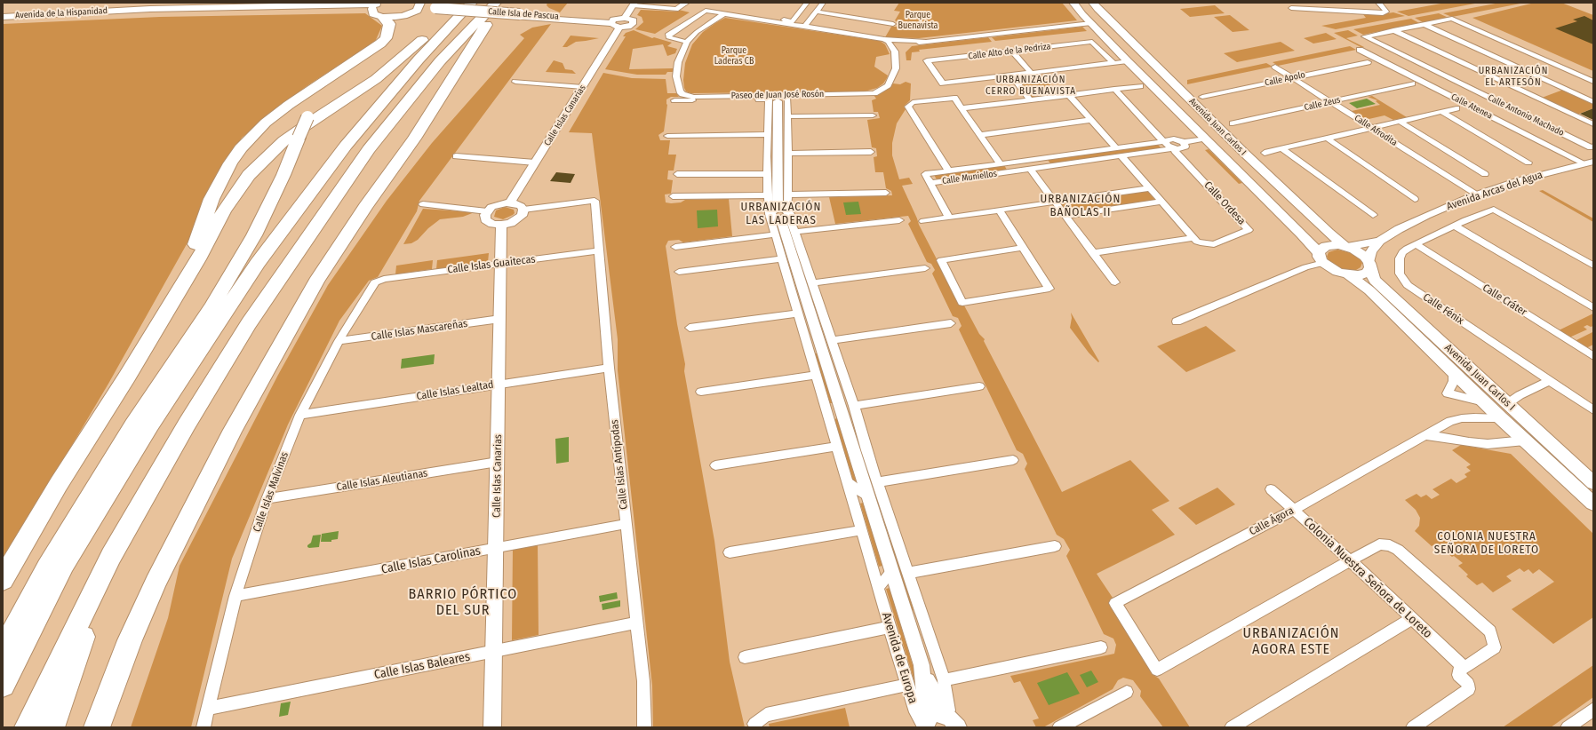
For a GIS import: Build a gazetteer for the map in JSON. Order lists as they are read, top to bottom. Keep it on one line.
{"streets":{"main road":["Avenida de la Hispanidad","Calle Isla de Pascua","Avenida Juan Carlos I"],"street":["Calle Alto de la Pedriza","Calle Apolo","Paseo de Juan José Rosón","Calle Zeus","Calle Atenea","Calle Islas Canarias","Calle Antonio Machado","Calle Afrodita","Calle Muniellos","Avenida Arcas del Agua","Calle Ordesa","Calle Islas Guaitecas","Calle Cráter","Calle Fénix","Calle Islas Mascareñas","Calle Islas Lealtad","Calle Islas Antípodas","Calle Islas Aleutianas","Calle Islas Malvinas","Calle Ágora","Calle Islas Carolinas","Colonia Nuestra Señora de Loreto","Avenida de Europa","Calle Islas Baleares"]},"crossings":[["Avenida de la Hispanidad","Calle Isla de Pascua"],["Calle Apolo","Calle Afrodita"],["Paseo de Juan José Rosón","Avenida de Europa"],["Calle Zeus","Calle Afrodita"],["Calle Atenea","Calle Afrodita"],["Calle Atenea","Avenida Arcas del Agua"],["Calle Islas Canarias","Calle Islas Guaitecas"],["Calle Islas Canarias","Calle Islas Mascareñas"],["Calle Islas Canarias","Calle Islas Lealtad"],["Calle Islas Canarias","Calle Islas Aleutianas"],["Calle Islas Canarias","Calle Islas Carolinas"],["Calle Islas Canarias","Calle Islas Baleares"],["Avenida Juan Carlos I","Avenida Arcas del Agua"],["Avenida Juan Carlos I","Calle Ágora"],["Calle Afrodita","Avenida Arcas del Agua"],["Calle Muniellos","Calle Ordesa"],["Calle Islas Guaitecas","Calle Islas Antípodas"],["Calle Islas Guaitecas","Calle Islas Malvinas"],["Calle Cráter","Calle Fénix"],["Calle Islas Mascareñas","Calle Islas Malvinas"],["Calle Islas Lealtad","Calle Islas Antípodas"],["Calle Islas Lealtad","Calle Islas Malvinas"],["Calle Islas Antípodas","Calle Islas Carolinas"],["Calle Islas Antípodas","Calle Islas Baleares"],["Calle Islas Aleutianas","Calle Islas Malvinas"],["Calle Islas Malvinas","Calle Islas Carolinas"],["Calle Islas Malvinas","Calle Islas Baleares"],["Calle Ágora","Colonia Nuestra Señora de Loreto"]],"districts":["URBANIZACIÓN EL ARTESÓN","URBANIZACIÓN CERRO BUENAVISTA","URBANIZACIÓN BAÑOLAS II","URBANIZACIÓN LAS LADERAS","COLONIA NUESTRA SEÑORA DE LORETO","BARRIO PÓRTICO DEL SUR","URBANIZACIÓN AGORA ESTE"],"parks":["Parque Buenavista","Parque Laderas CB"]}
